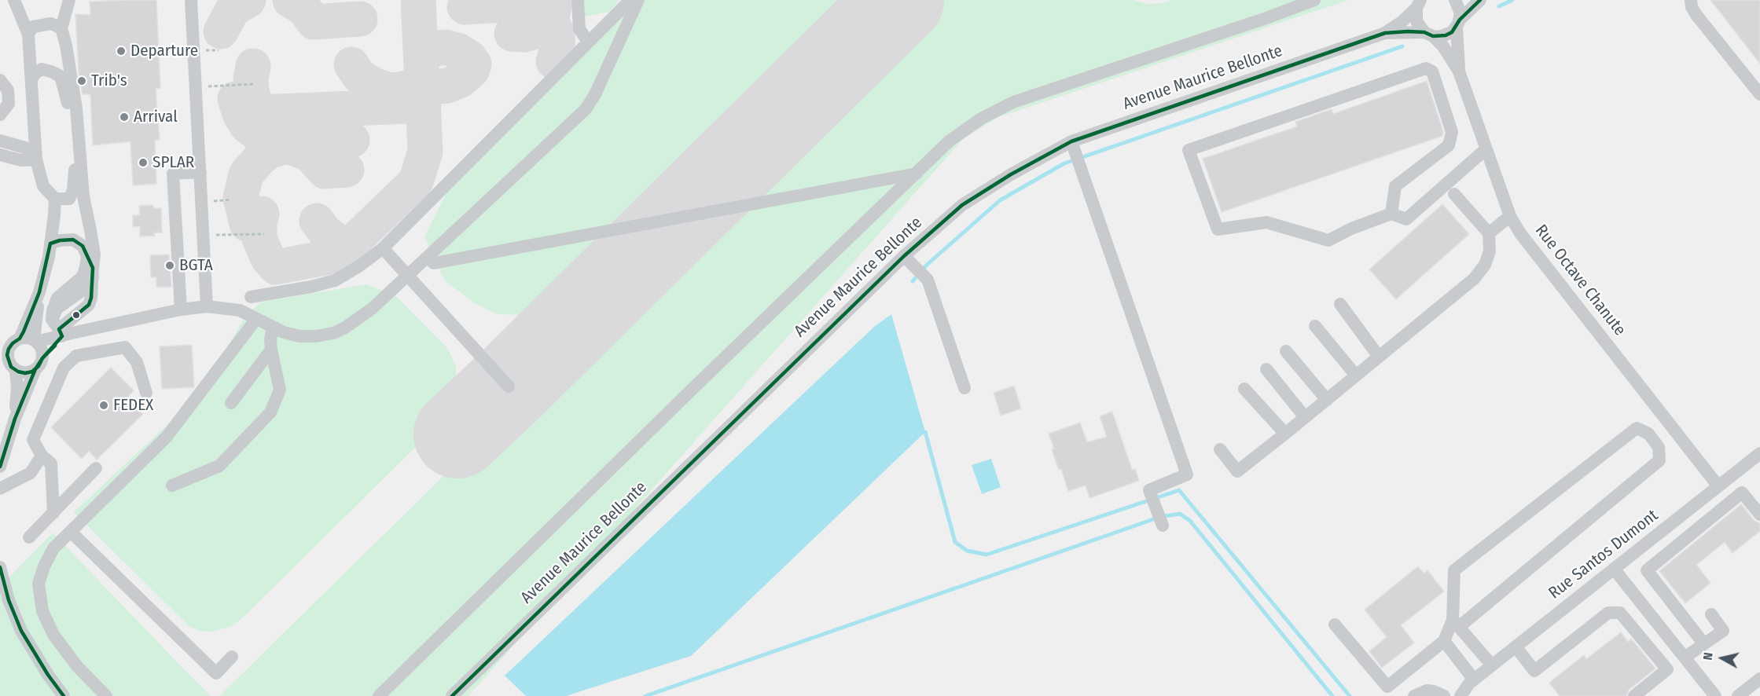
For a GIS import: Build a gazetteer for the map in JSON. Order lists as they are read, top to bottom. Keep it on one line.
{"streets":{"street":["Avenue Maurice Bellonte","Rue Octave Chanute","Rue Santos Dumont"]},"crossings":[["Avenue Maurice Bellonte","Rue Octave Chanute"],["Rue Octave Chanute","Rue Santos Dumont"]],"places":["Departure","Trib's","Arrival","SPLAR","BGTA","FEDEX"],"north":"left"}
